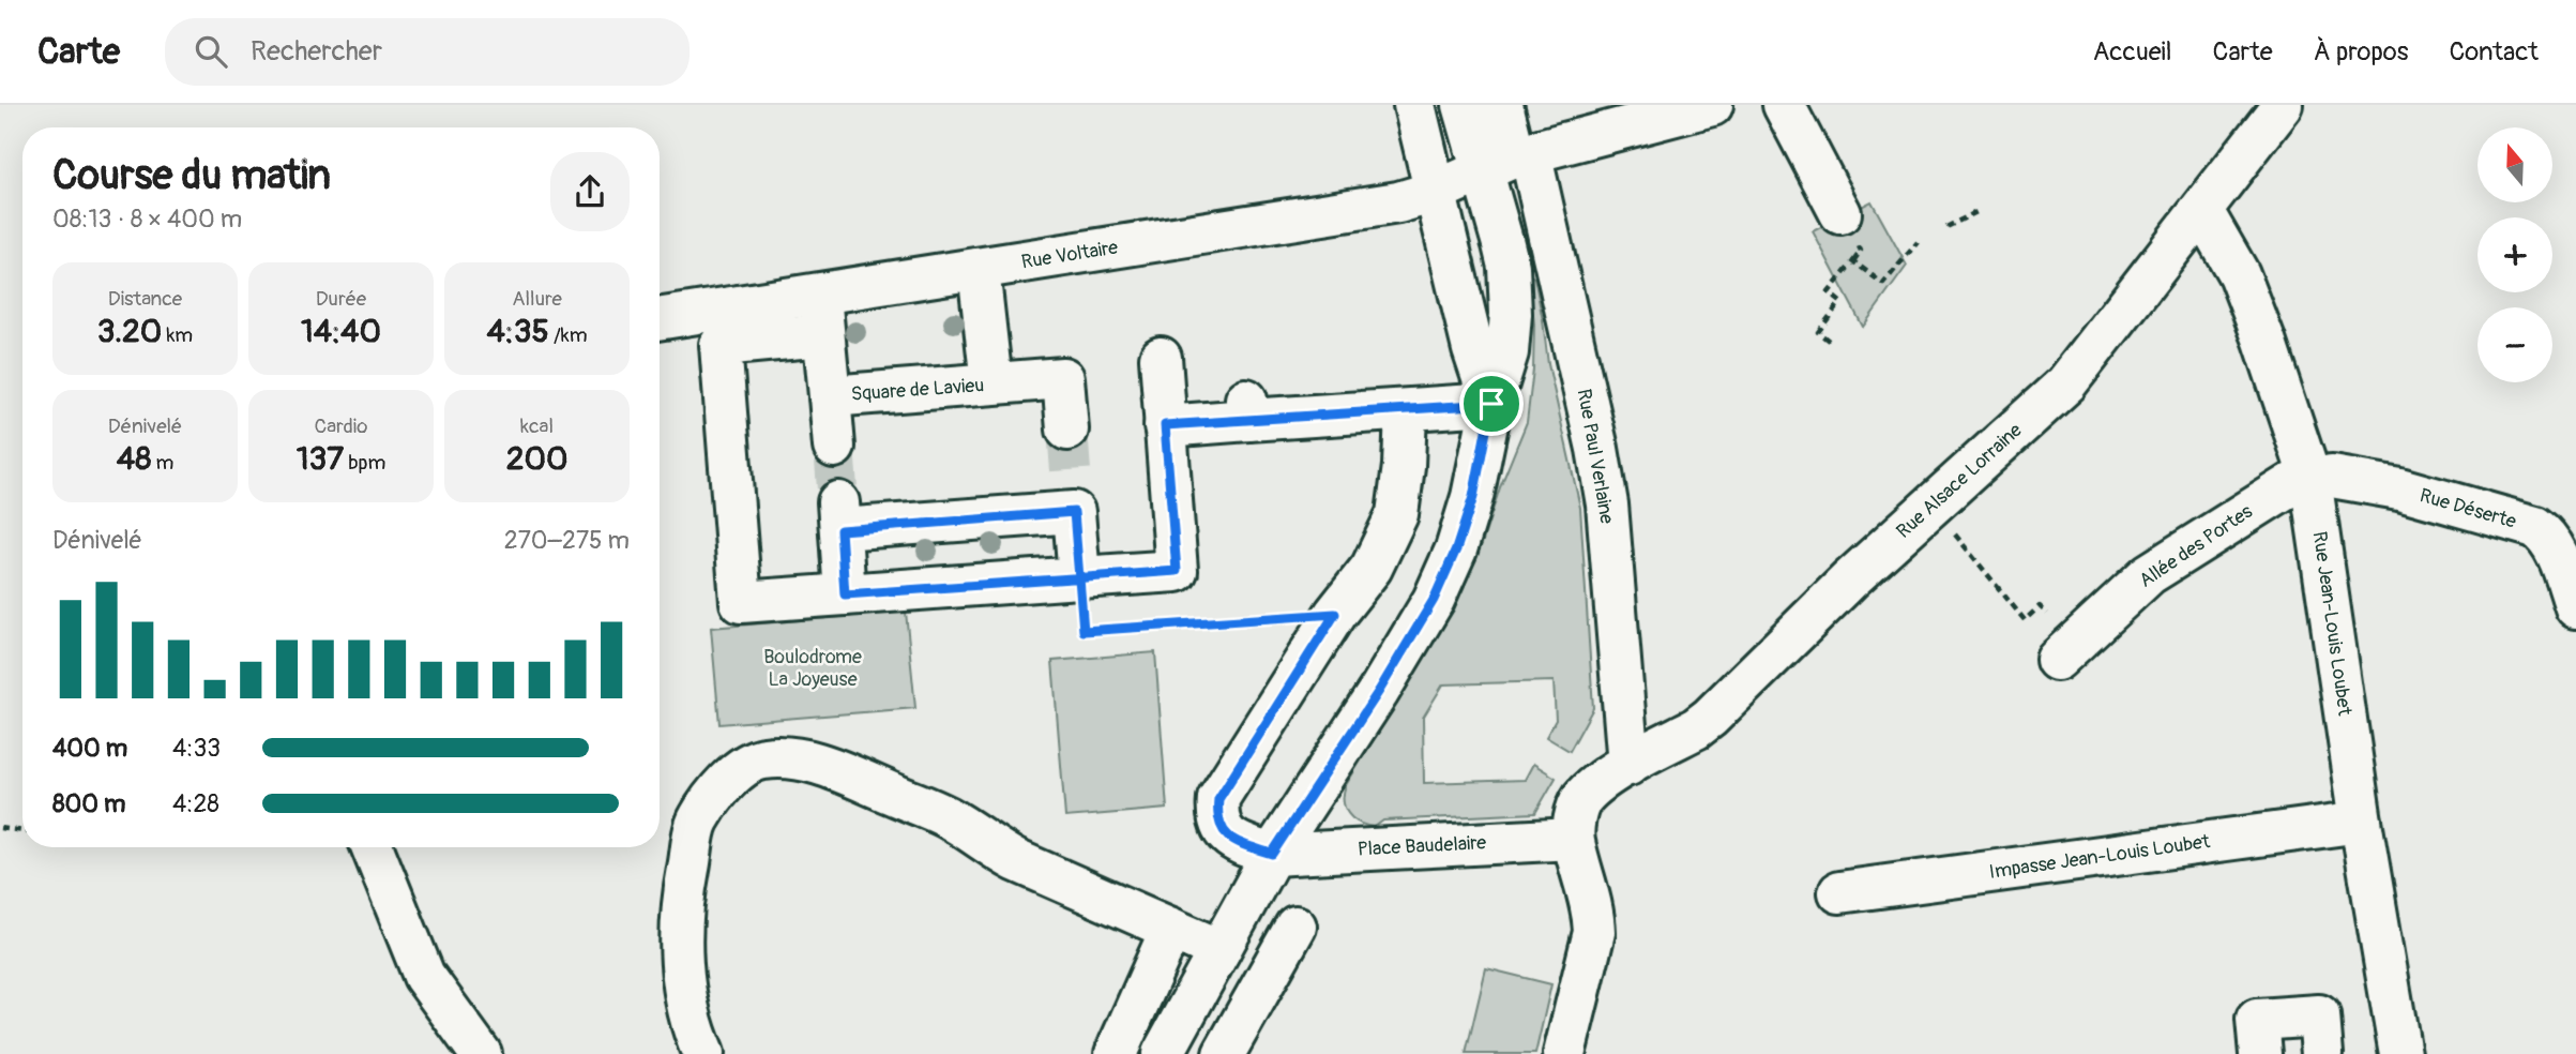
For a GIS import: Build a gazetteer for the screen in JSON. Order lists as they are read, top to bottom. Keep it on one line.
{"streets":{"street":["Rue Voltaire","Square de Lavieu","Rue Paul Verlaine","Rue Alsace Lorraine","Rue Déserte","Allée des Portes","Rue Jean-Louis Loubet","Place Baudelaire","Impasse Jean-Louis Loubet"]},"crossings":[["Rue Voltaire","Square de Lavieu"],["Rue Voltaire","Rue Paul Verlaine"],["Rue Paul Verlaine","Rue Alsace Lorraine"],["Rue Alsace Lorraine","Rue Jean-Louis Loubet"],["Rue Alsace Lorraine","Place Baudelaire"],["Rue Déserte","Allée des Portes"],["Rue Déserte","Rue Jean-Louis Loubet"],["Allée des Portes","Rue Jean-Louis Loubet"],["Rue Jean-Louis Loubet","Impasse Jean-Louis Loubet"]],"parks":["Boulodrome La Joyeuse"],"north":"top","page":{"header":"Carte","search":"Rechercher","nav":["Accueil","Carte","À propos","Contact"],"map_buttons":["+","−"],"heading":["Course du matin","08:13 · 8 × 400 m"],"stats":[["Distance","3.20 km"],["Durée","14:40"],["Allure","4:35 /km"],["Dénivelé","48 m"],["Cardio","137 bpm"],["kcal","200"]],"chart":["Dénivelé","270–275 m"],"list":[{"name":"400 m","note":"4:33"},{"name":"800 m","note":"4:28"}]}}
